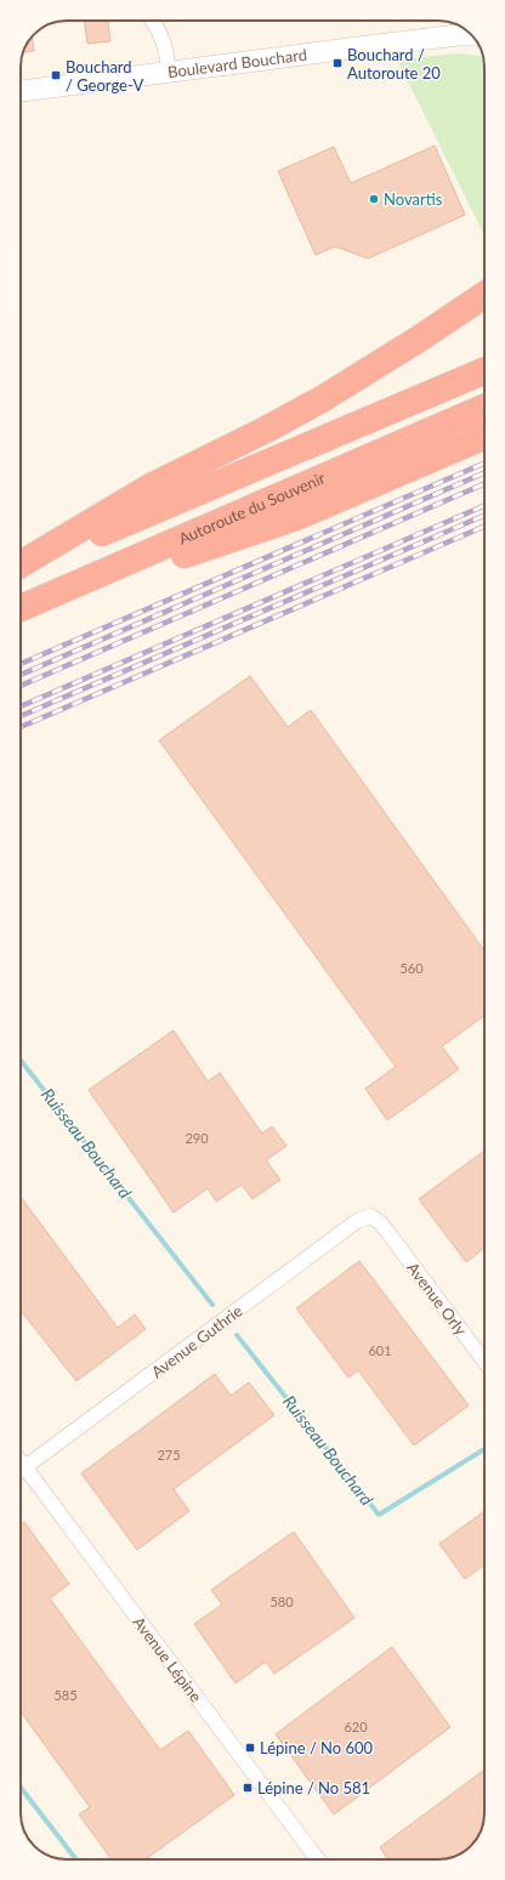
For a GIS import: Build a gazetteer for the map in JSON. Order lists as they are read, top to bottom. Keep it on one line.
{"streets":{"highway":["Autoroute du Souvenir"],"main road":["Boulevard Bouchard"],"street":["Avenue Orly","Avenue Guthrie","Avenue Lépine"]},"crossings":[["Avenue Orly","Avenue Guthrie"]],"water":["Ruisseau Bouchard"],"places":{"transit":["Bouchard / Autoroute 20","Bouchard / George-V","Lépine / No 600","Lépine / No 581"],"other":["Novartis"]},"house_numbers":["560","290","601","275","580","585","620"]}
